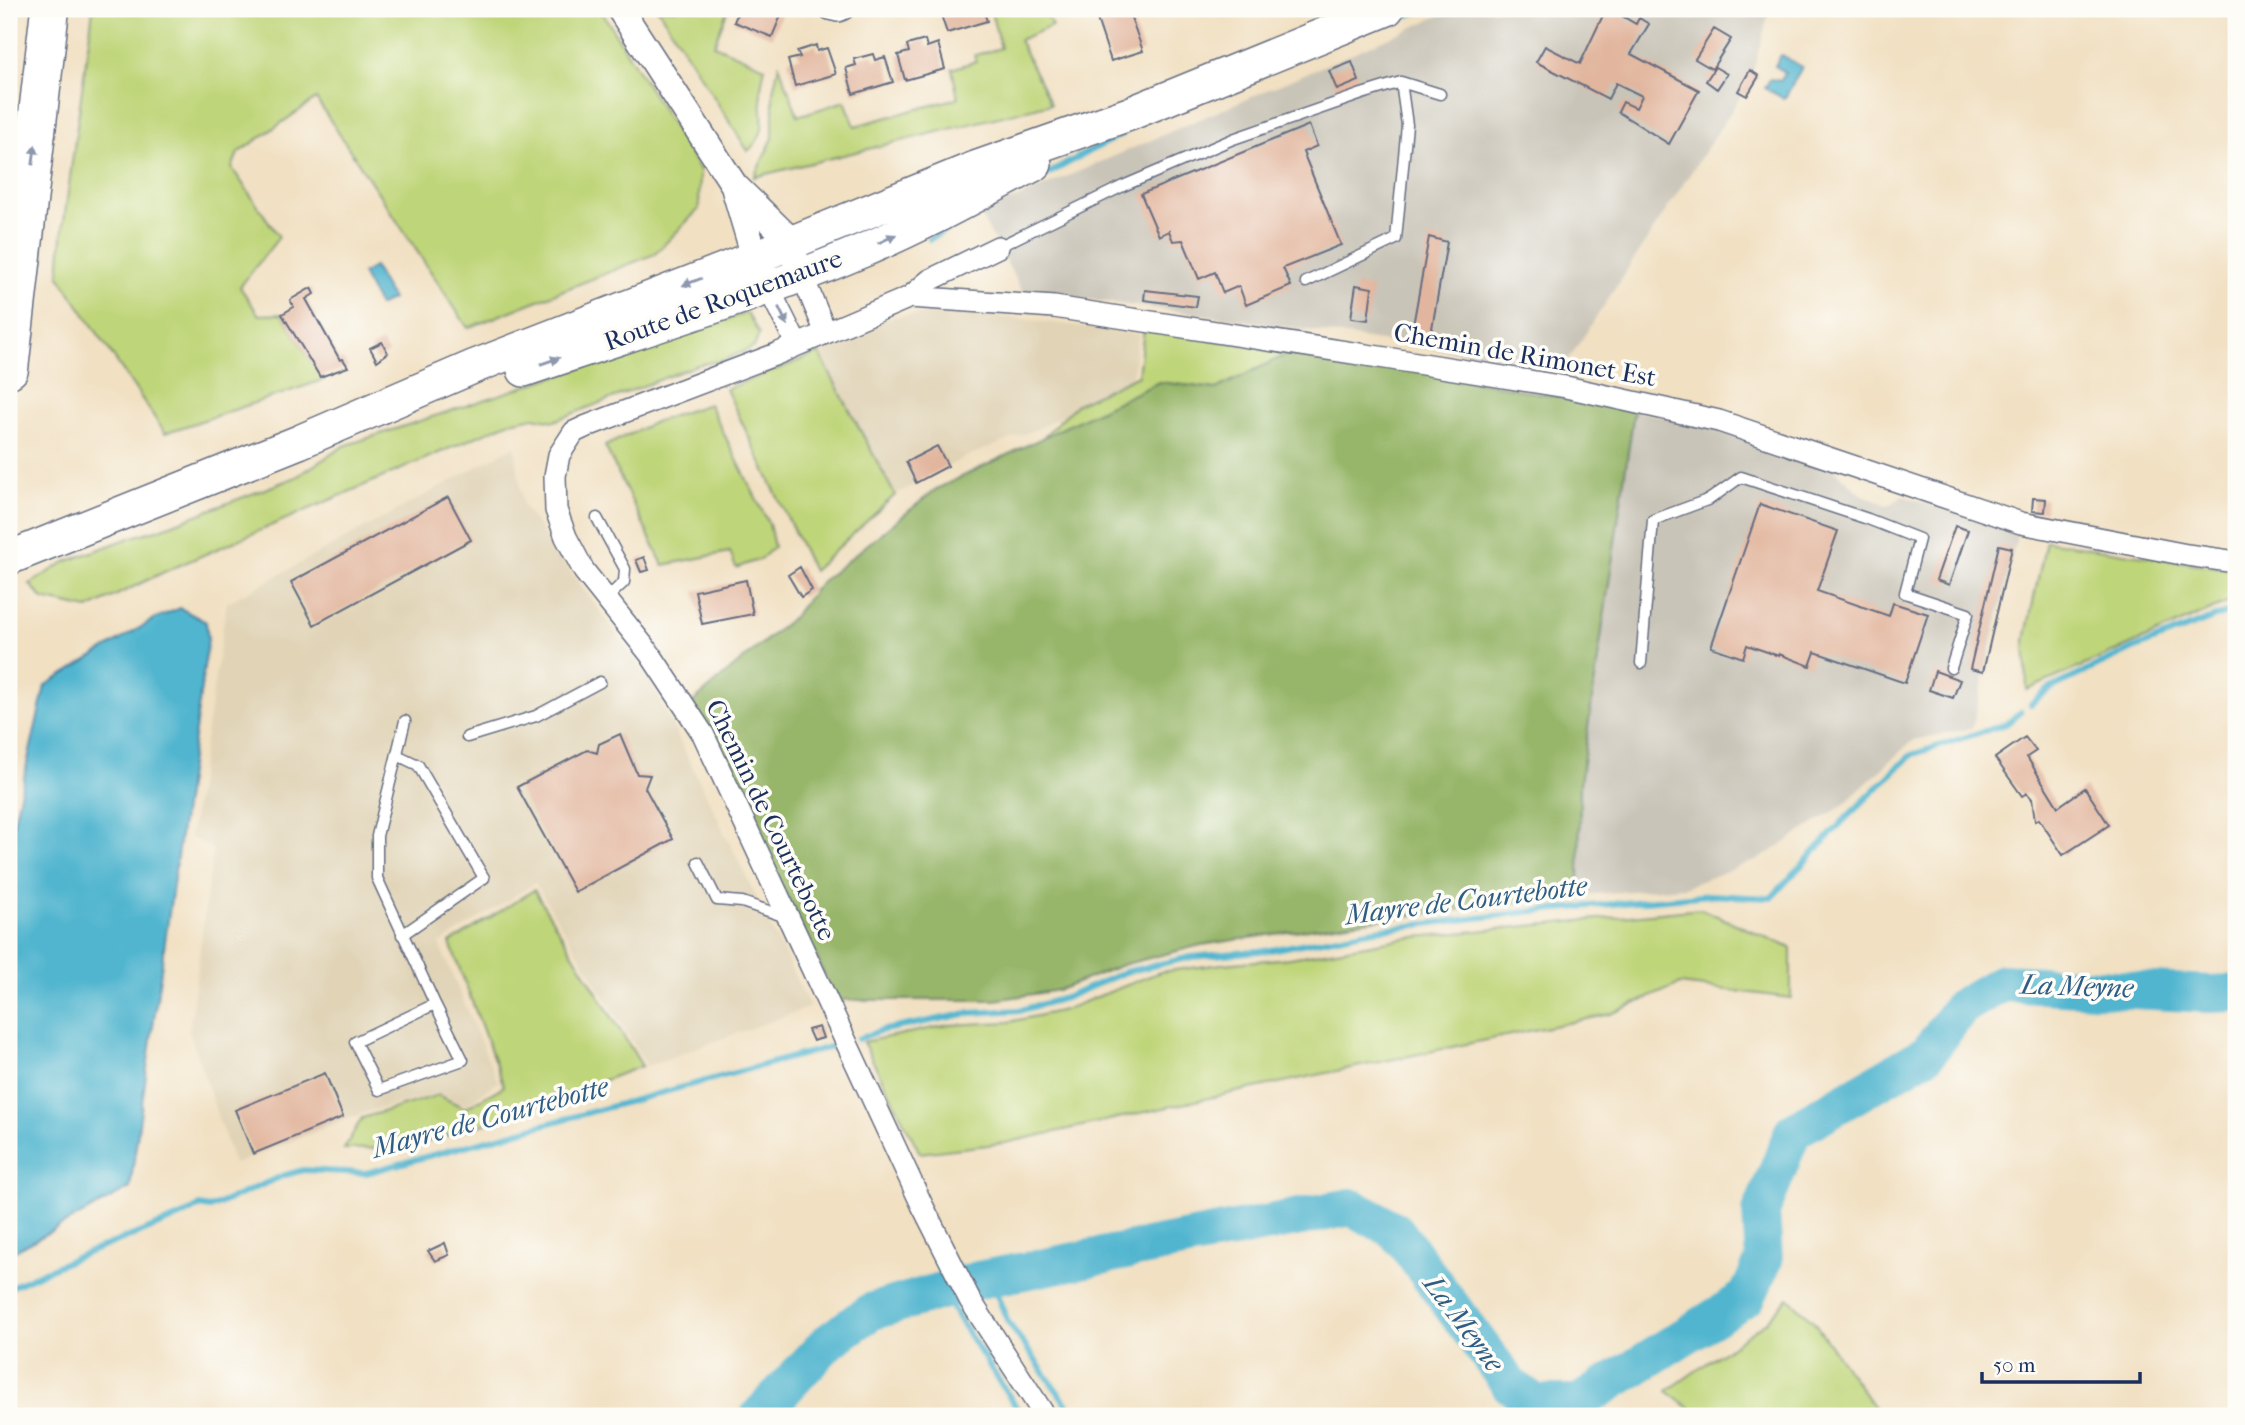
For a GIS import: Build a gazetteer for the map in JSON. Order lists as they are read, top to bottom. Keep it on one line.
{"streets":{"main road":["Route de Roquemaure"],"street":["Chemin de Rimonet Est","Chemin de Courtebotte"]},"crossings":[["Chemin de Rimonet Est","Chemin de Courtebotte"]],"water":["Mayre de Courtebotte","La Meyne"],"scale_bar":"50 m"}
